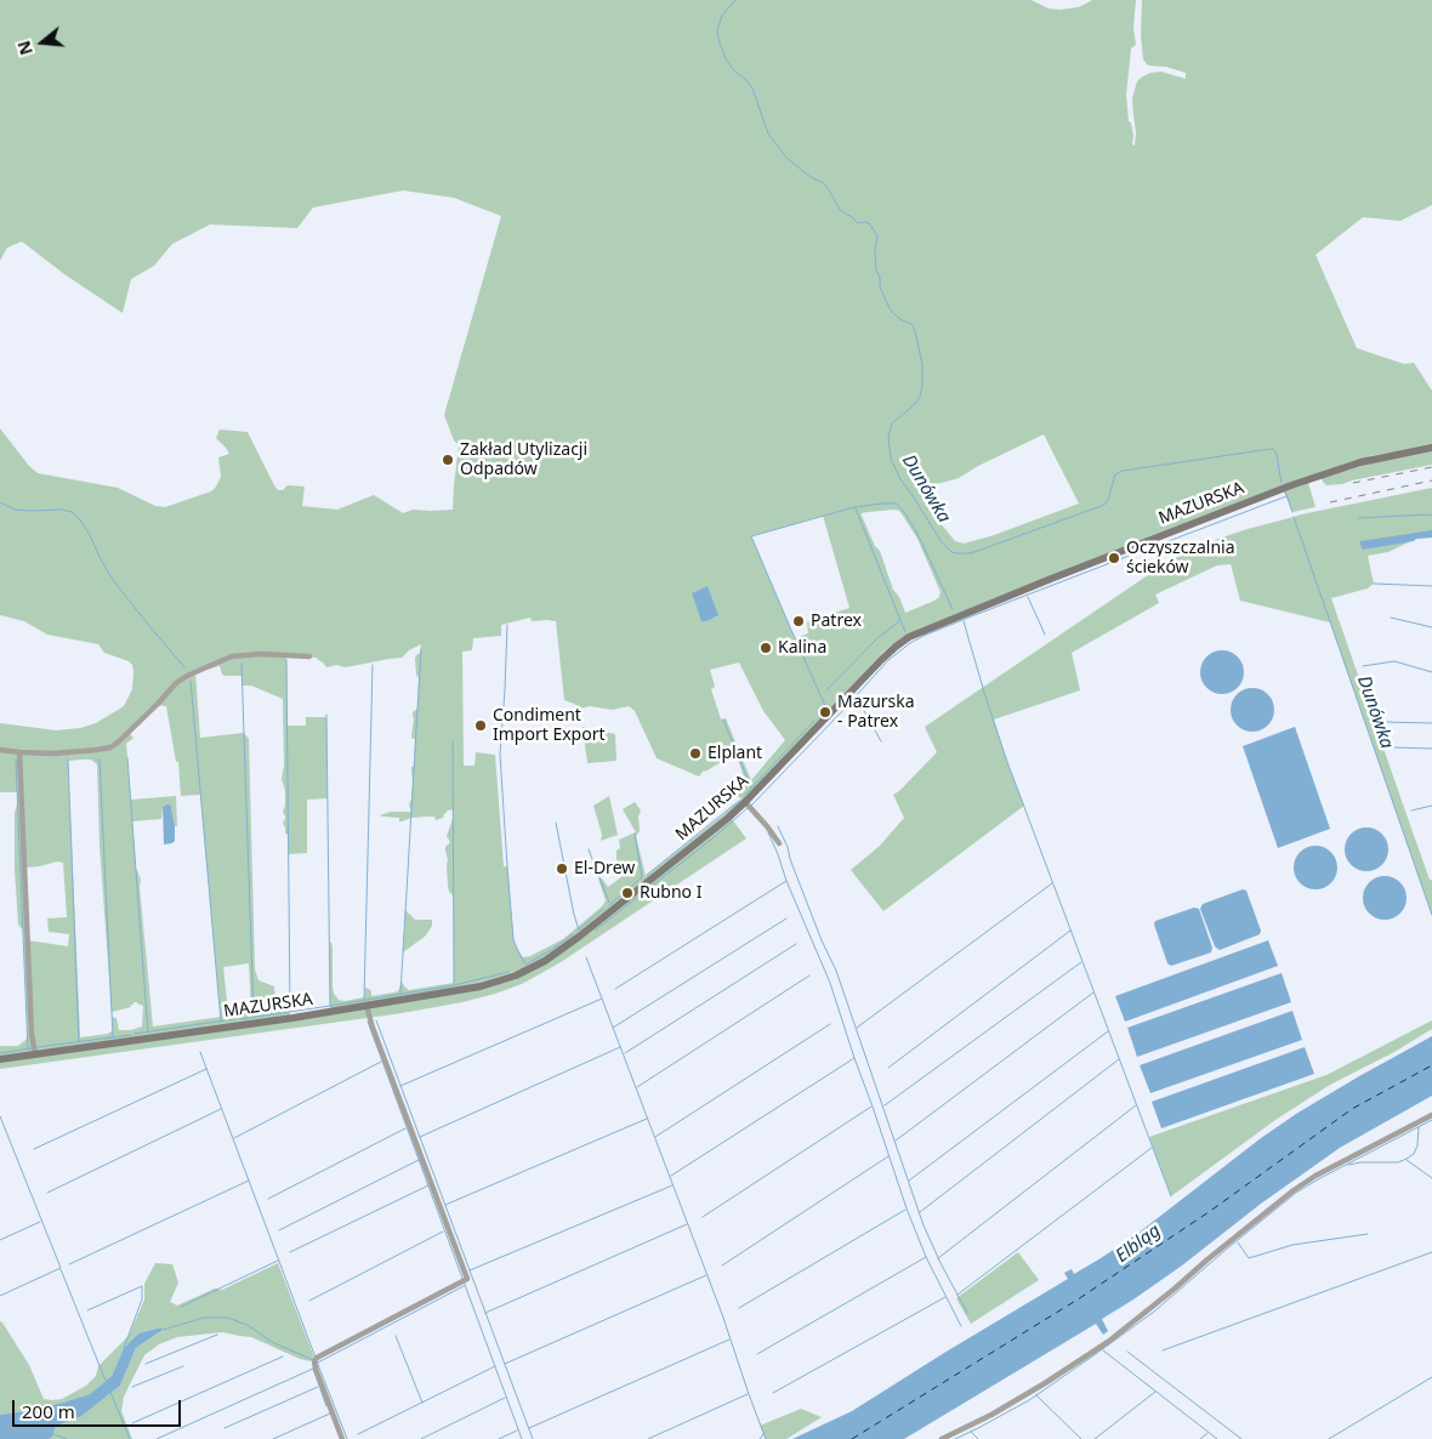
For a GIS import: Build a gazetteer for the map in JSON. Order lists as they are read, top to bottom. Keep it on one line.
{"streets":{"main road":["MAZURSKA"]},"water":["Dunówka","Elbląg"],"places":["Zakład Utylizacji Odpadów","Oczyszczalnia ścieków","Patrex","Kalina","Mazurska - Patrex","Condiment Import Export","Elplant","El-Drew","Rubno I"],"scale_bar":"200 m","north":"left"}
